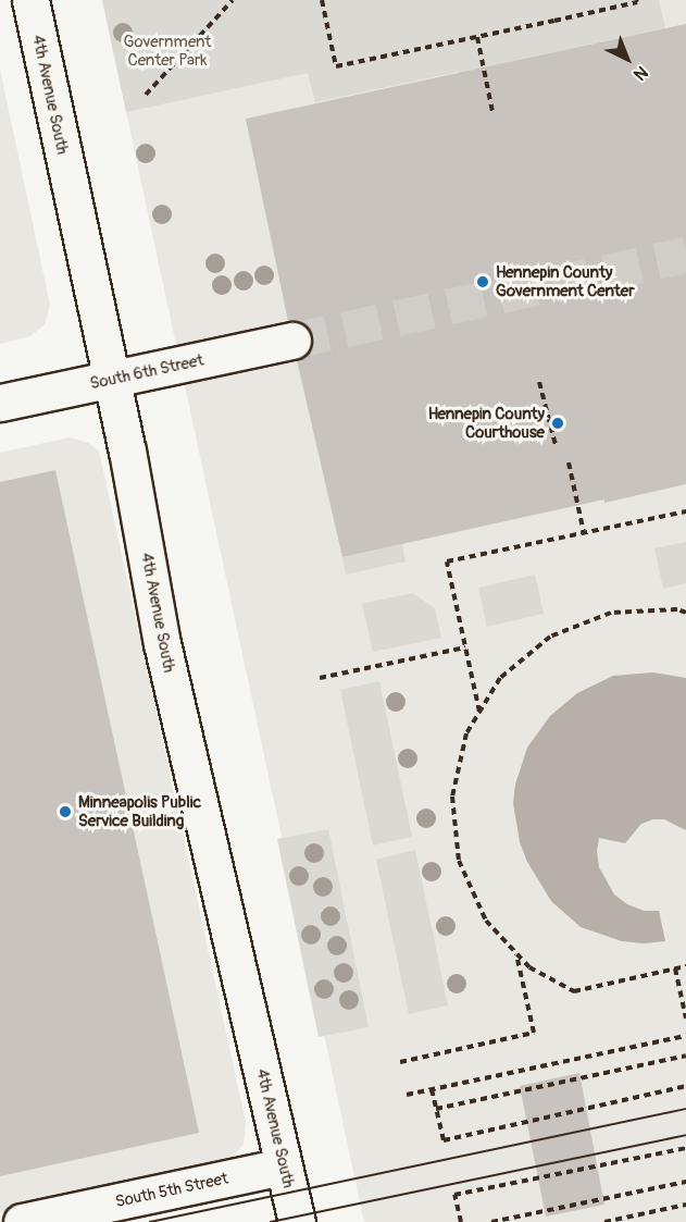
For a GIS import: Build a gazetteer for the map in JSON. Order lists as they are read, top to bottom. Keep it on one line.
{"streets":{"main road":["4th Avenue South","South 6th Street","South 5th Street"]},"crossings":[["4th Avenue South","South 6th Street"],["4th Avenue South","South 5th Street"]],"parks":["Government Center Park"],"places":["Hennepin County Government Center","Hennepin County Courthouse","Minneapolis Public Service Building"],"north":"bottom right"}
